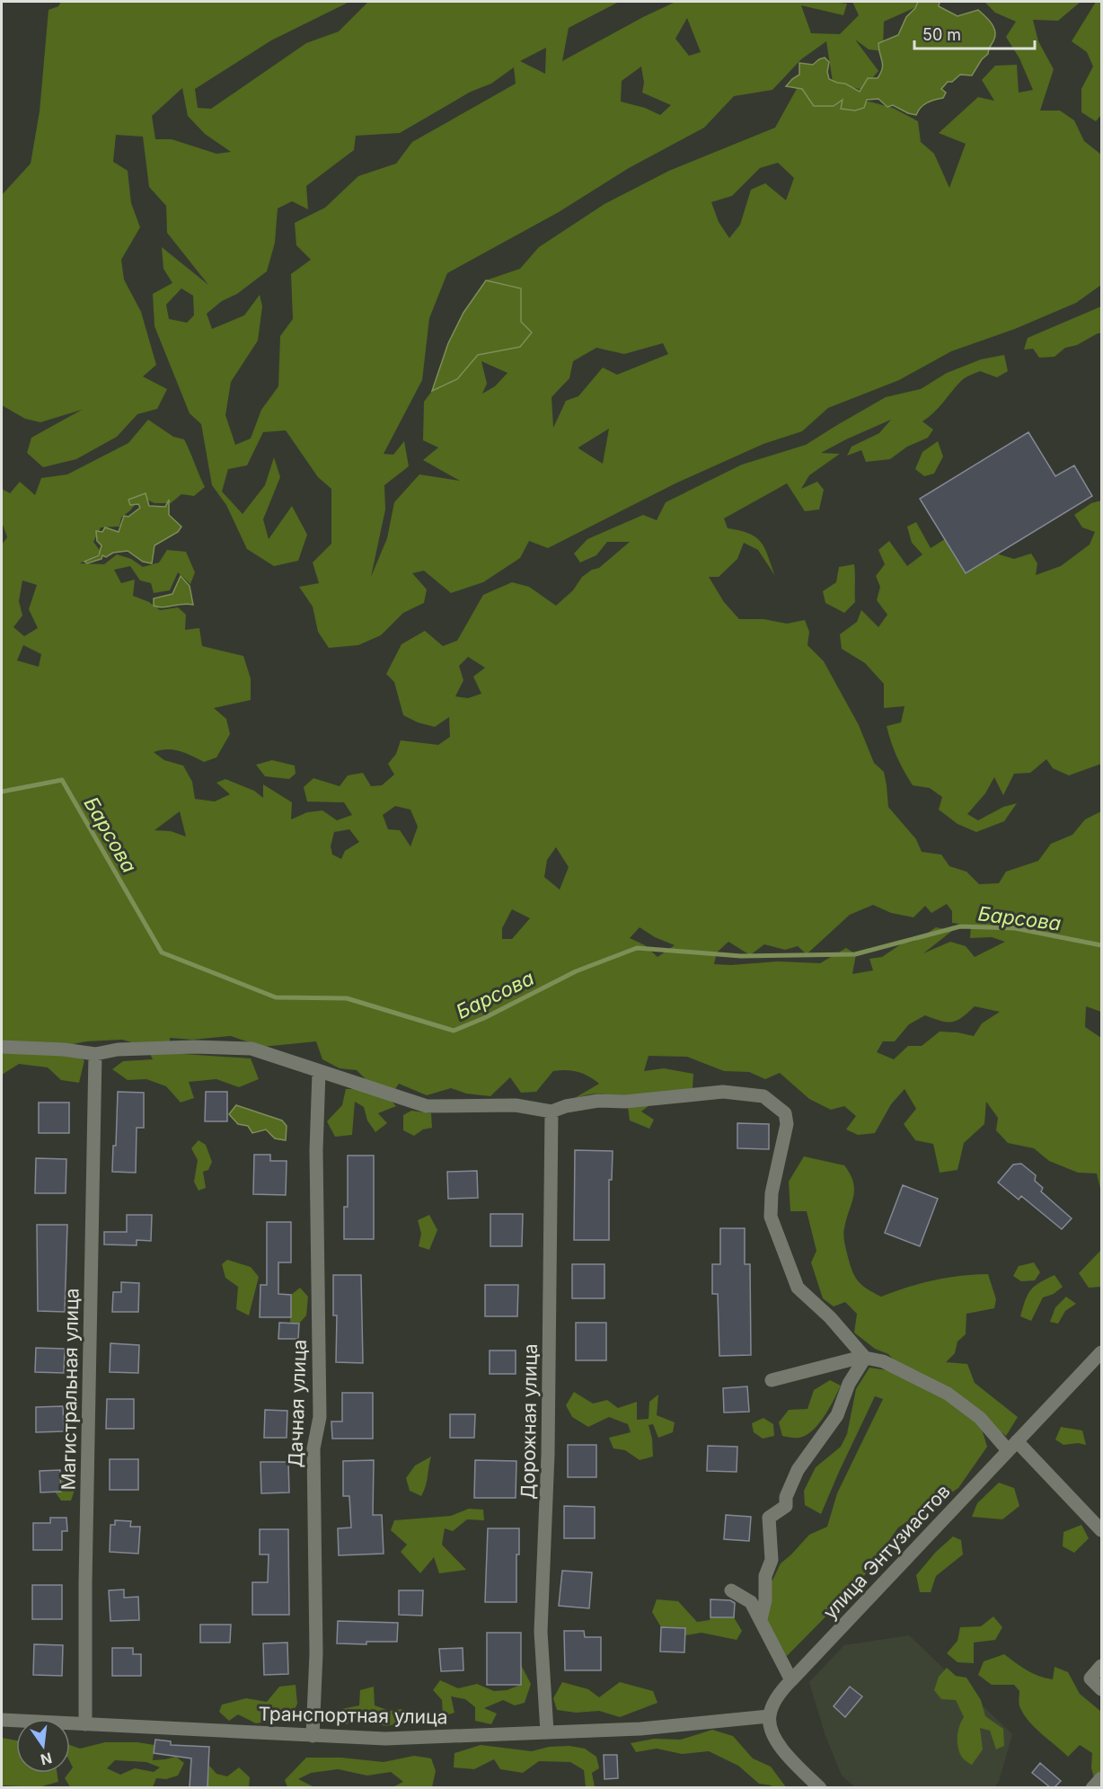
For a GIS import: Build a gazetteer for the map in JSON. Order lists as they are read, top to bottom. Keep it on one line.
{"streets":{"street":["Магистральная улица","Дачная улица","Дорожная улица","улица Энтузиастов","Транспортная улица"]},"crossings":[["Магистральная улица","Транспортная улица"],["Дачная улица","Транспортная улица"],["Дорожная улица","Транспортная улица"],["улица Энтузиастов","Транспортная улица"]],"water":["Барсова"],"scale_bar":"50 m","north":"bottom"}
